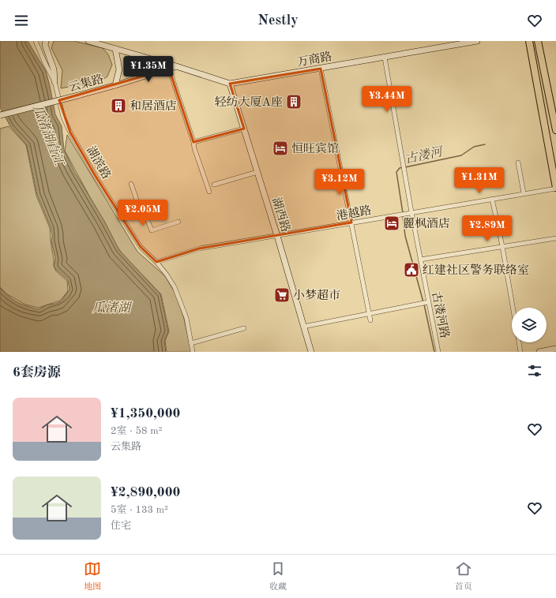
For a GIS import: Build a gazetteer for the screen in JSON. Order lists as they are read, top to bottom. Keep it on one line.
{"streets":{"street":["万商路","云集路","湖滨路","港越路","湖西路","古溇河路"]},"crossings":[["万商路","湖西路"],["万商路","古溇河路"],["湖滨路","港越路"],["港越路","湖西路"],["港越路","古溇河路"]],"water":["瓜渚湖直江","古溇河","瓜渚湖"],"places":{"building":["轻纺大厦A座","和居酒店"],"hotel":["恒旺宾馆","麗枫酒店"],"public building":["红建社区警务联络室"],"supermarket":["小梦超市"]},"page":{"header":"Nestly","price":["¥1.35M","¥3.44M","¥1.31M","¥3.12M","¥2.05M","¥2.89M"],"heading":"6套房源","list":[{"name":"¥1,350,000","note":"2室 · 58 m² · 云集路"},{"name":"¥2,890,000","note":"5室 · 133 m² · 住宅"}],"tabs":["地图","收藏","首页"]}}
